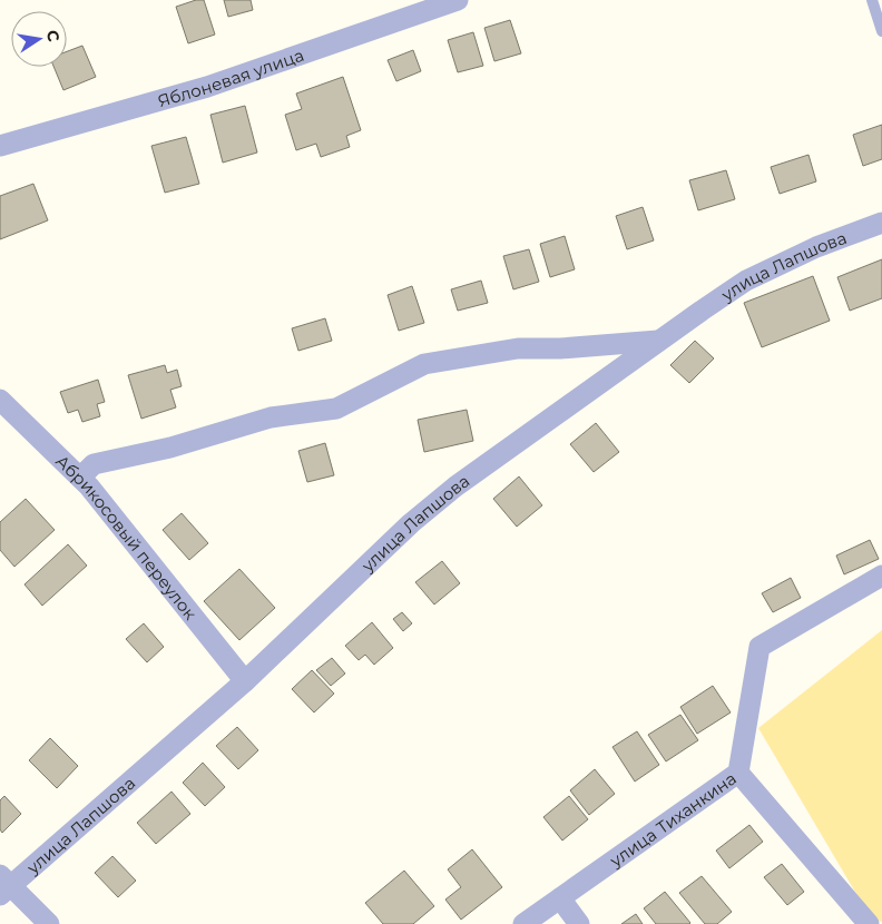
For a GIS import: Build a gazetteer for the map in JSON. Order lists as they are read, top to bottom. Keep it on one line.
{"streets":{"street":["Яблоневая улица","улица Лапшова","Абрикосовый переулок","улица Тиханкина"]},"crossings":[["улица Лапшова","Абрикосовый переулок"]],"north":"right"}
